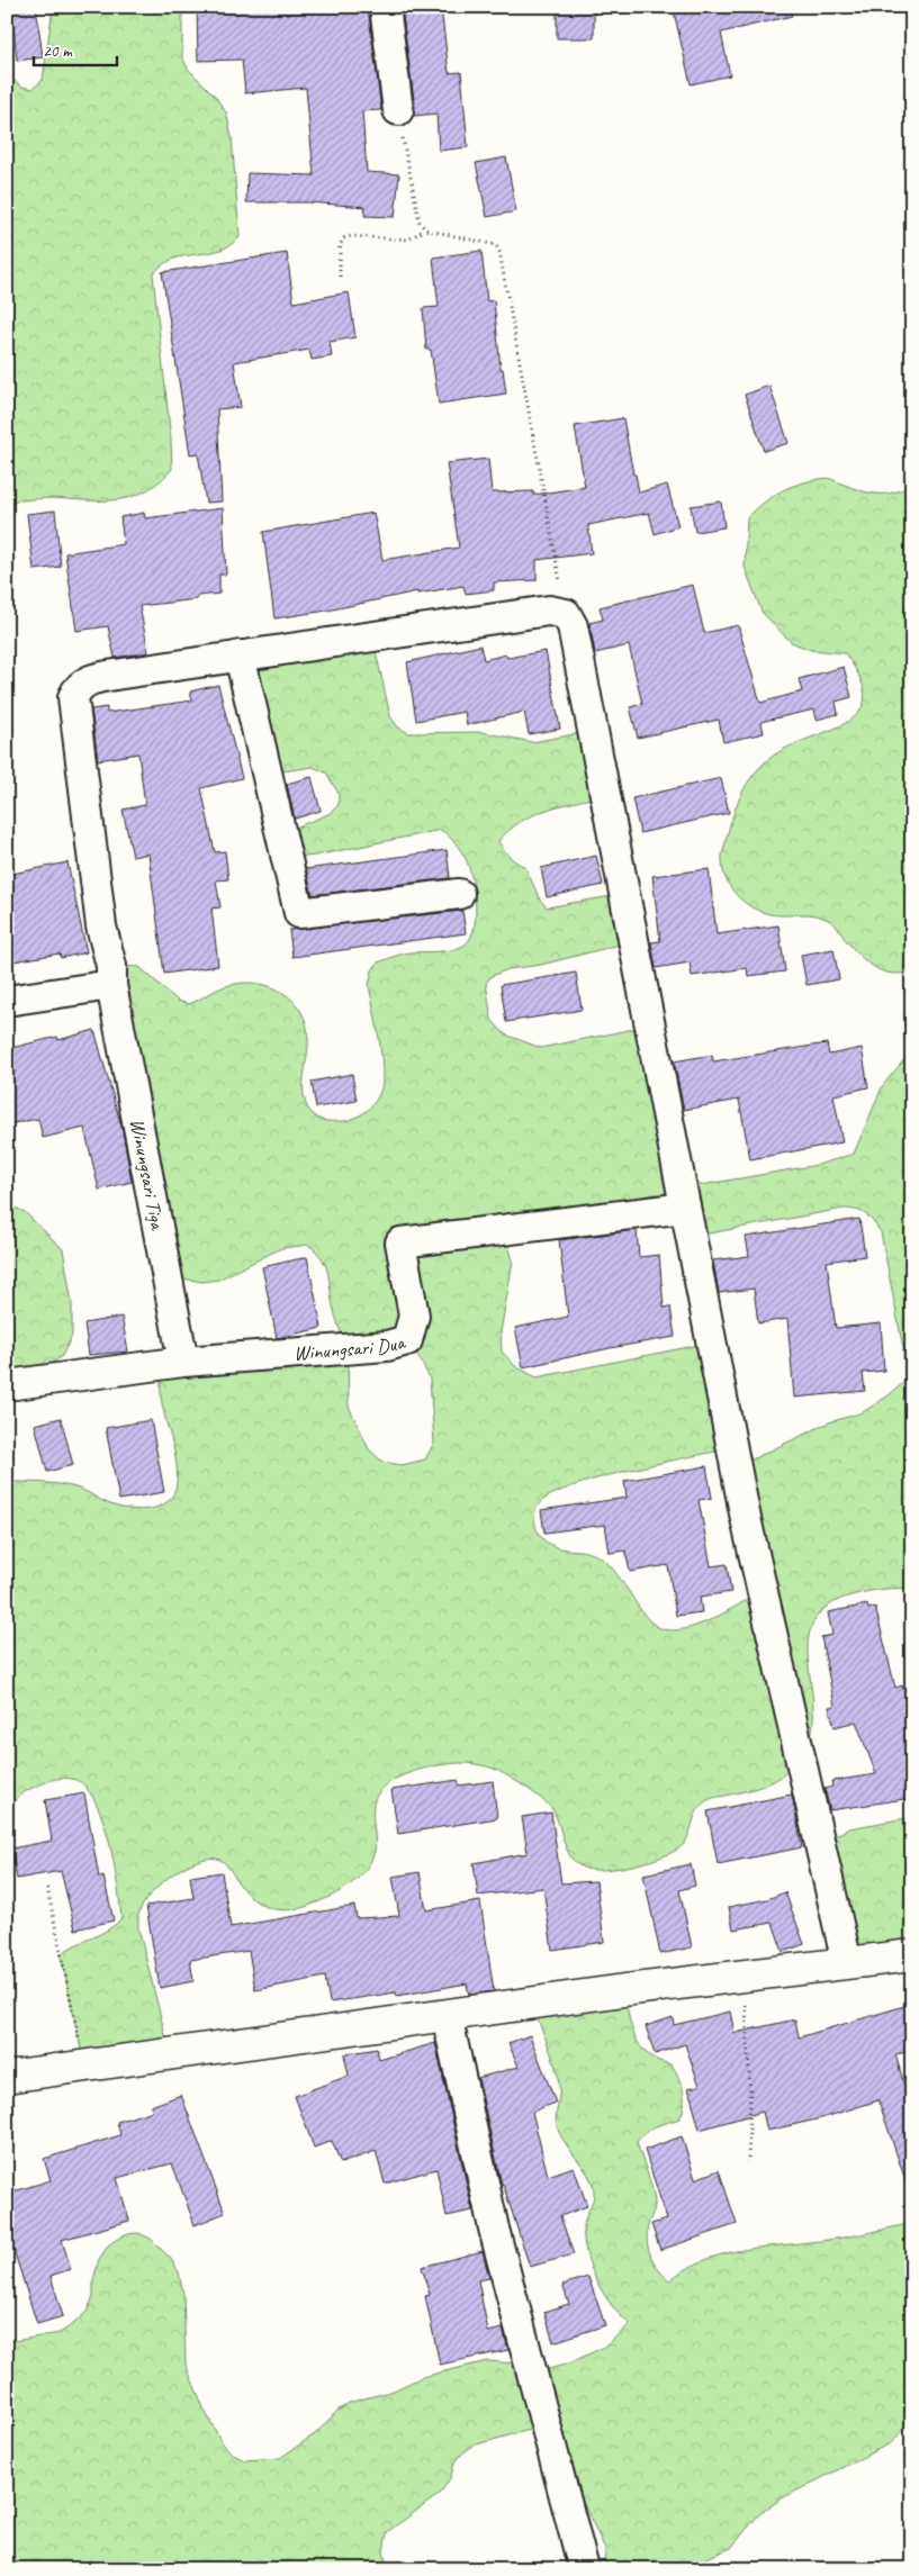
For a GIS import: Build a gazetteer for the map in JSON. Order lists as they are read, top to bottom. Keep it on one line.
{"streets":{"street":["Winungsari Tiga","Winungsari Dua"]},"crossings":[["Winungsari Tiga","Winungsari Dua"]],"scale_bar":"20 m"}
